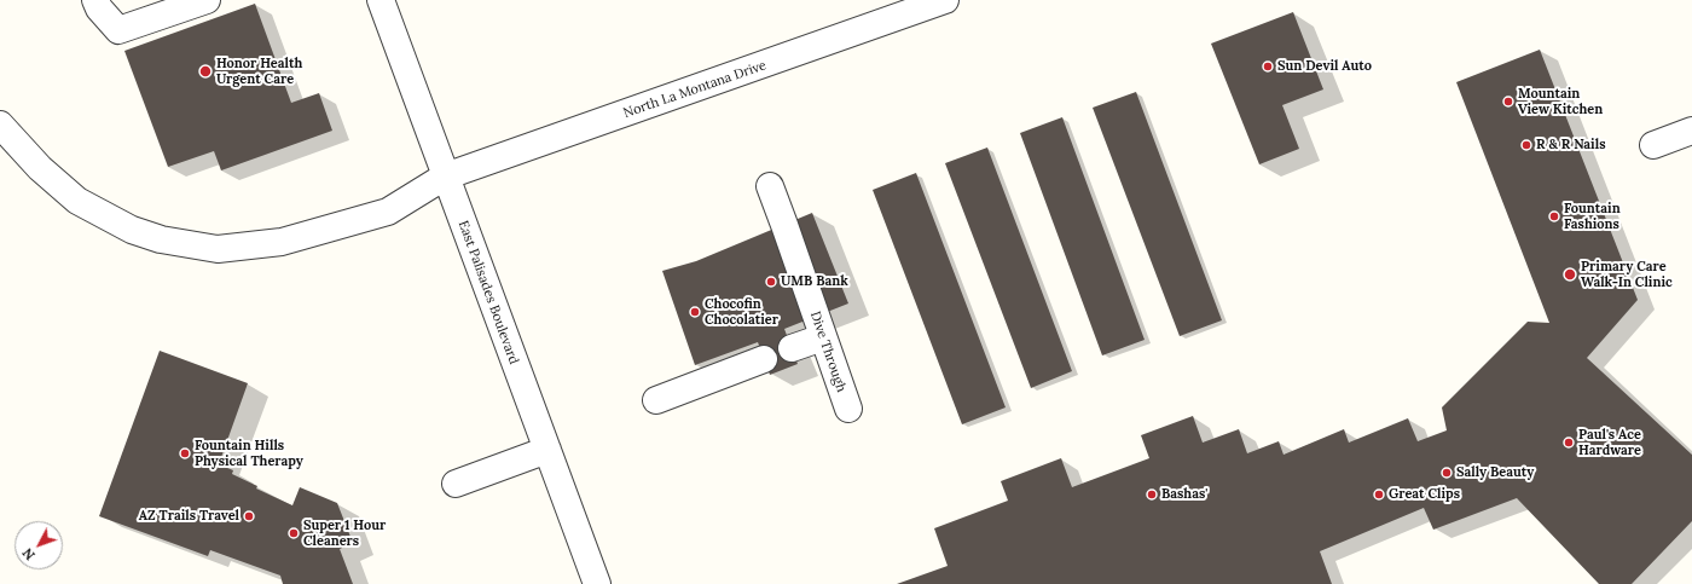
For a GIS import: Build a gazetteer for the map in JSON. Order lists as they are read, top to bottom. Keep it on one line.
{"streets":{"street":["North La Montana Drive","East Palisades Boulevard","Dive Through"]},"crossings":[["North La Montana Drive","East Palisades Boulevard"]],"places":["Sun Devil Auto","Honor Health Urgent Care","Mountain View Kitchen","R & R Nails","Fountain Fashions","Primary Care Walk-In Clinic","UMB Bank","Chocofin Chocolatier","Paul's Ace Hardware","Fountain Hills Physical Therapy","Sally Beauty","Bashas'","Great Clips","AZ Trails Travel","Super 1 Hour Cleaners"],"north":"bottom left"}
